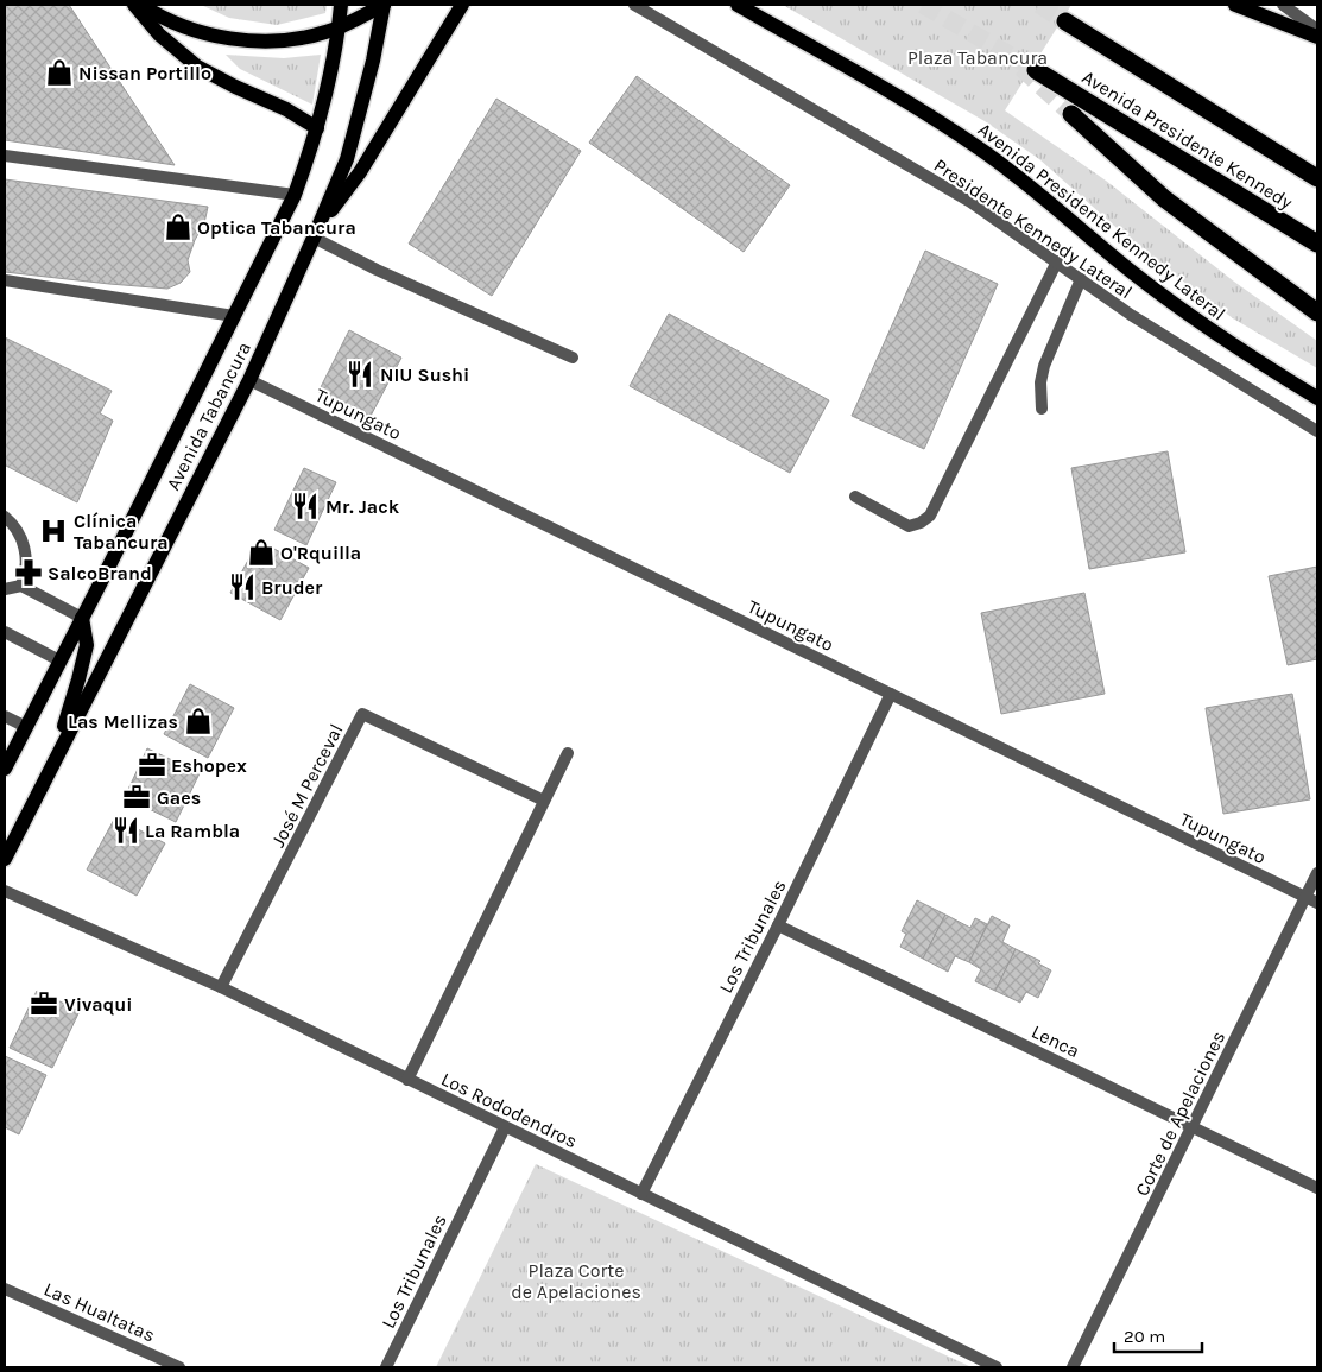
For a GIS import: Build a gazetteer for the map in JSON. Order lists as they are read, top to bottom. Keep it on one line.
{"streets":{"highway":["Avenida Presidente Kennedy"],"main road":["Avenida Presidente Kennedy Lateral","Avenida Tabancura"],"street":["Presidente Kennedy Lateral","Tupungato","José M Perceval","Los Tribunales","Lenca","Los Rododendros","Corte de Apelaciones","Las Hualtatas"]},"crossings":[["Tupungato","Avenida Tabancura"],["Tupungato","Los Tribunales"],["Tupungato","Corte de Apelaciones"],["José M Perceval","Los Rododendros"],["Los Tribunales","Lenca"],["Los Tribunales","Los Rododendros"],["Lenca","Corte de Apelaciones"]],"parks":["Plaza Tabancura","Plaza Corte de Apelaciones"],"places":{"shop":["Nissan Portillo","Optica Tabancura","O'Rquilla","Las Mellizas"],"restaurant":["NIU Sushi","Mr. Jack","Bruder","La Rambla"],"hospital":["Clínica Tabancura"],"pharmacy":["SalcoBrand"],"office":["Eshopex","Gaes","Vivaqui"]},"scale_bar":"20 m"}
